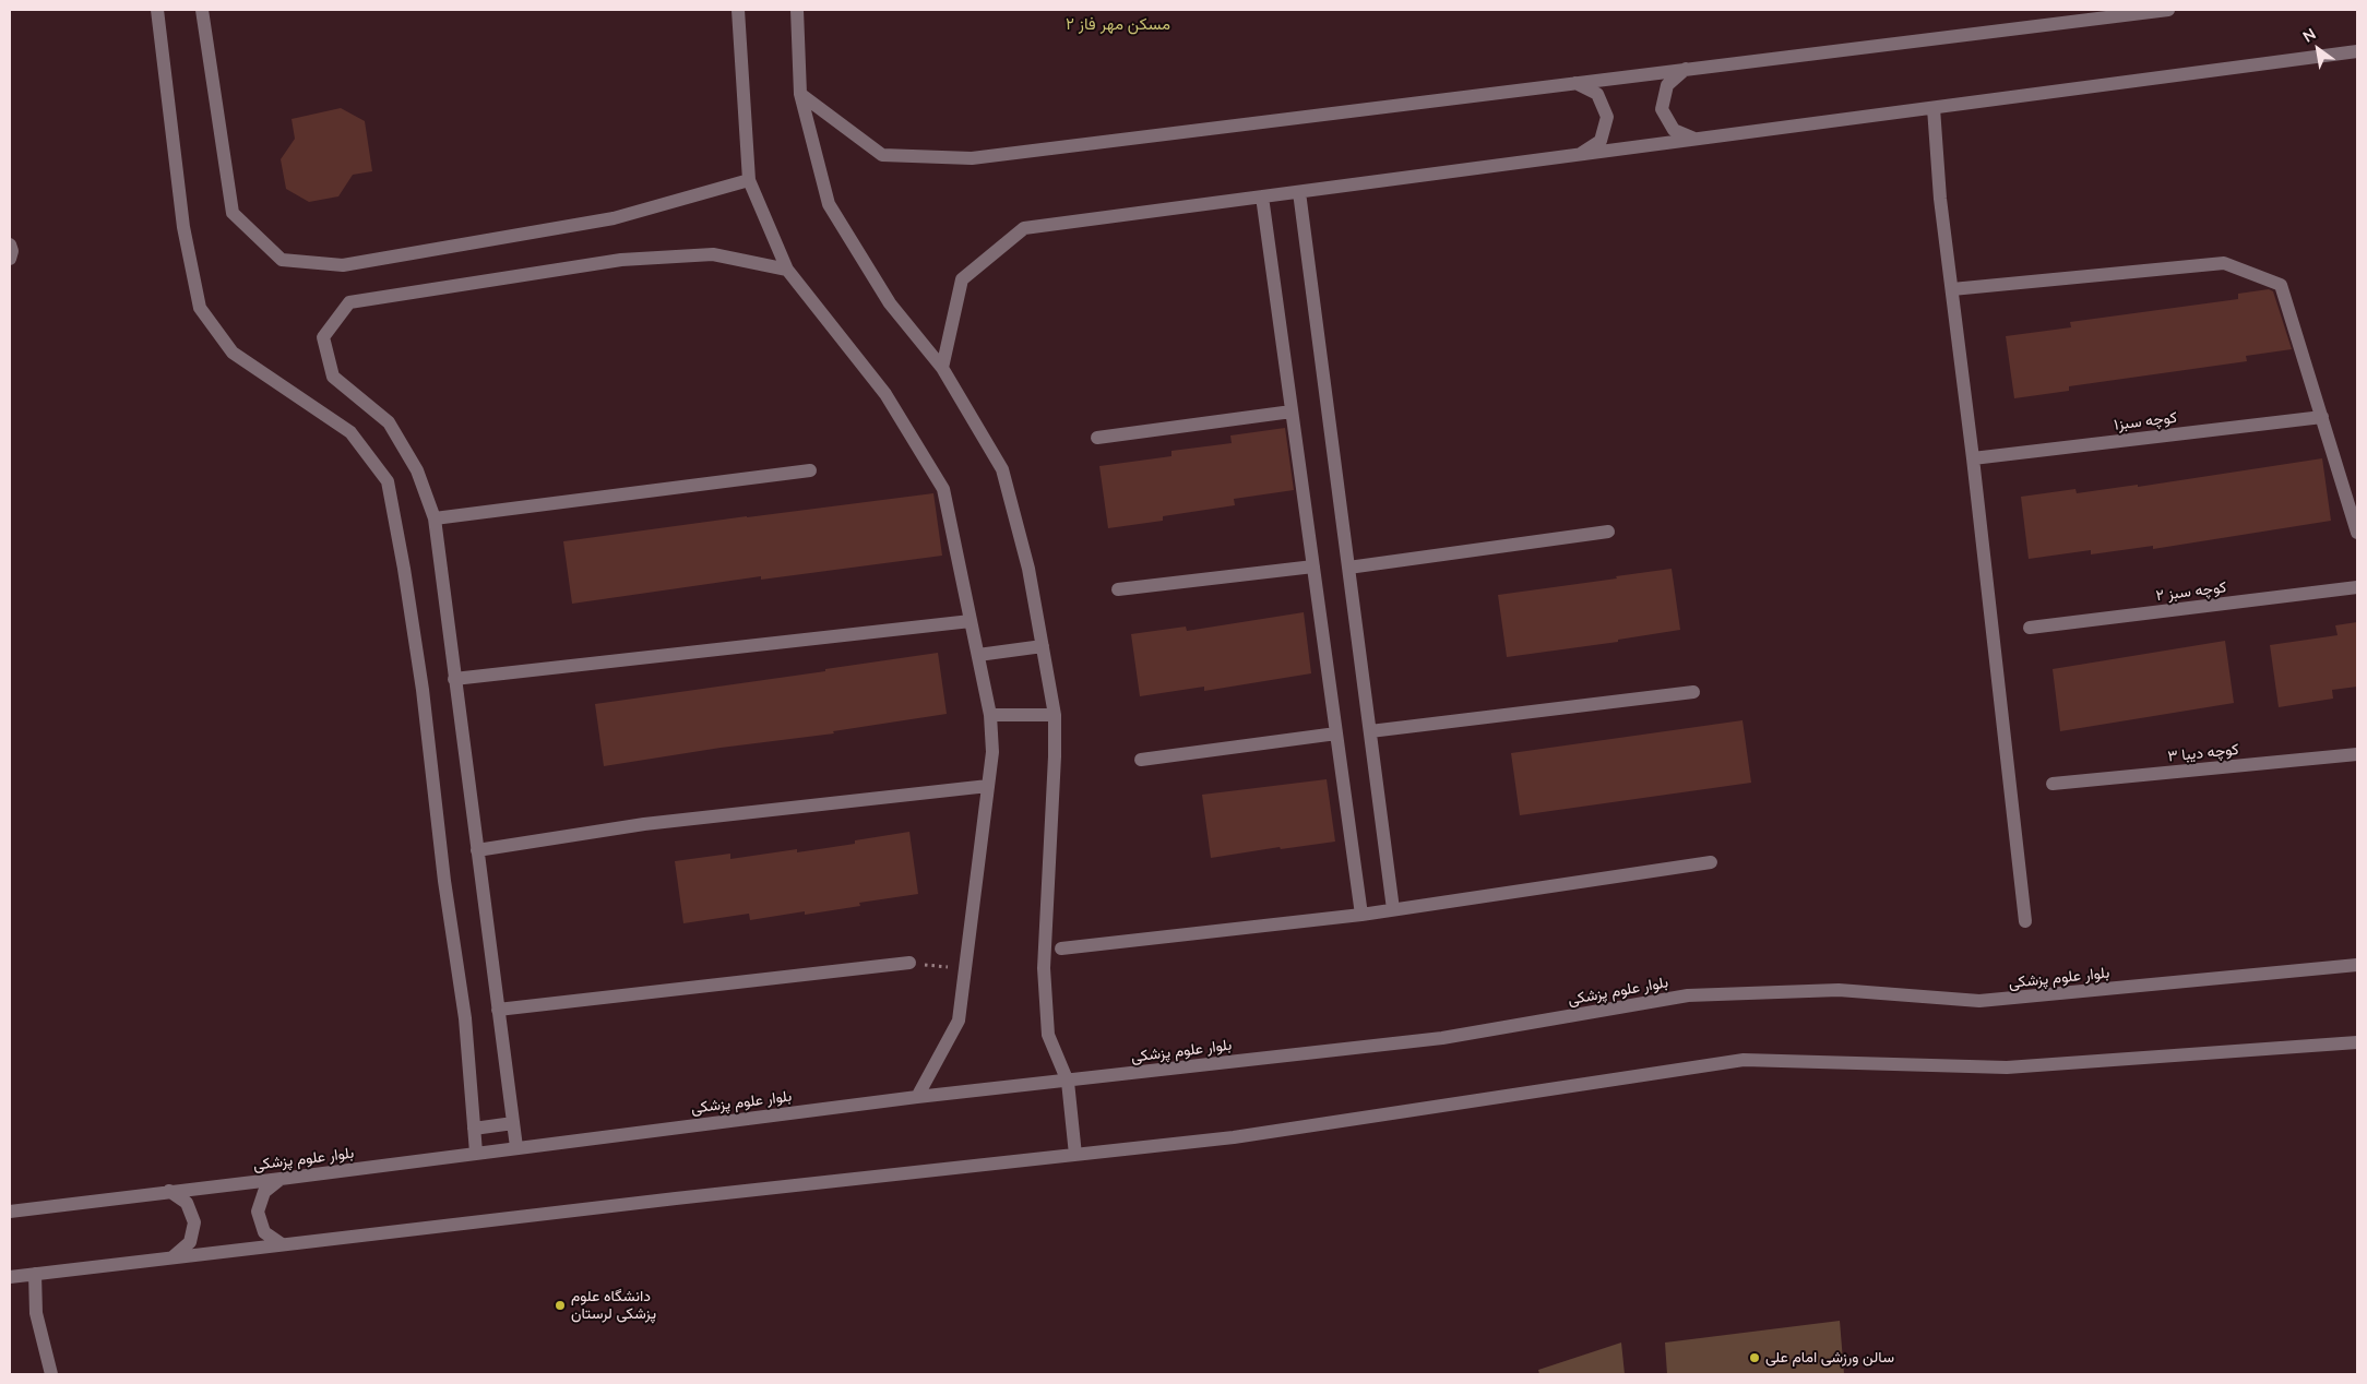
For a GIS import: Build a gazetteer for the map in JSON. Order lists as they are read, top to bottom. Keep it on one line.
{"streets":{"street":["کوچه سبز۱","کوچه سبز ۲","کوچه دیبا ۳","بلوار علوم پزشکی"]},"districts":["مسکن مهر فاز ۲"],"places":["دانشگاه علوم پزشکی لرستان","سالن ورزشی امام علی"],"north":"top left"}
